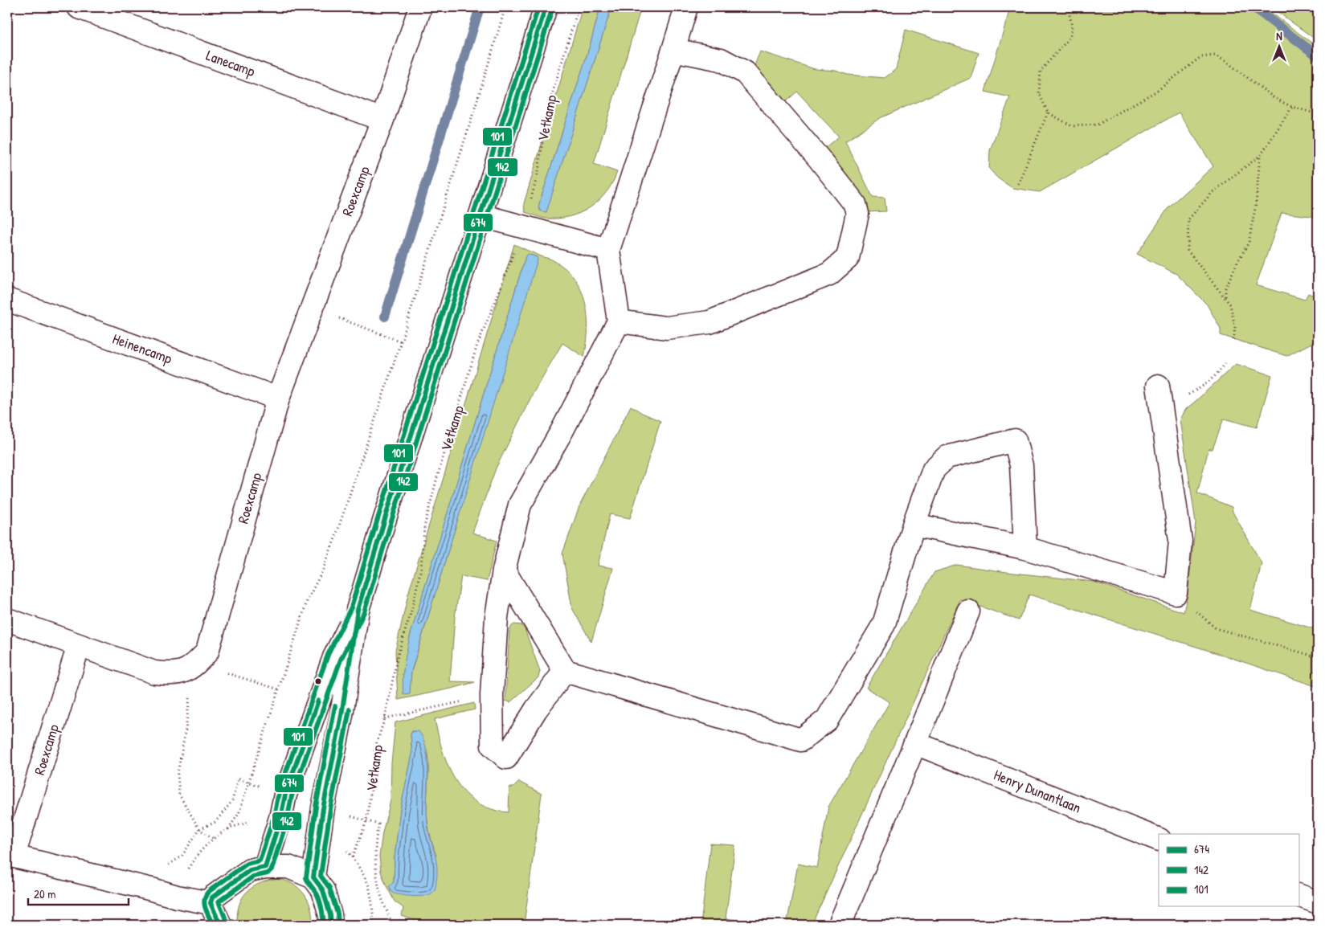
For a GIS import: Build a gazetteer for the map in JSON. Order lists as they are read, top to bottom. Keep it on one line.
{"streets":{"street":["Lanecamp","Roexcamp","Heinencamp","Henry Dunantlaan"],"path":["Vetkamp"]},"crossings":[["Lanecamp","Roexcamp"],["Roexcamp","Heinencamp"]],"lines":["transit line 674","transit line 101","transit line 142"],"legend":["674","142","101"],"scale_bar":"20 m","north":"top"}
